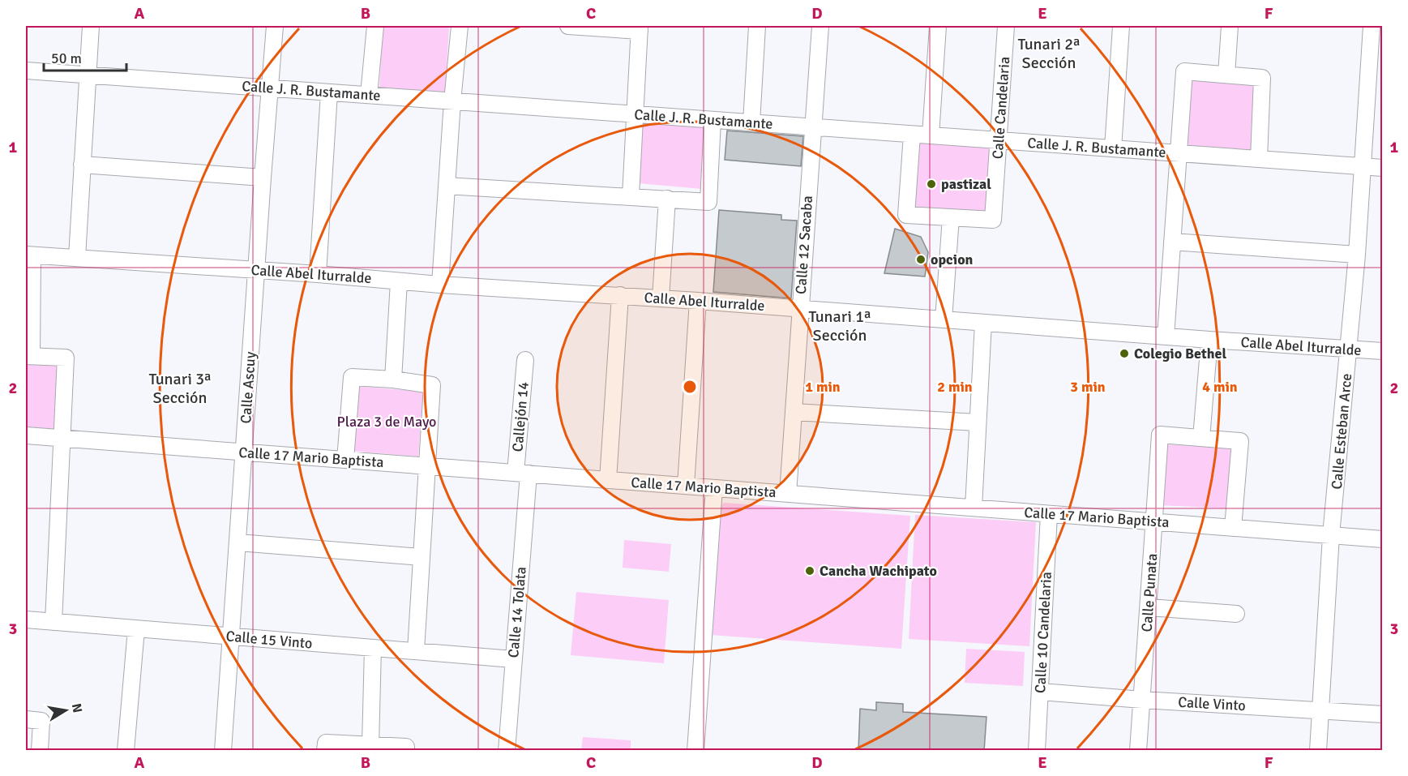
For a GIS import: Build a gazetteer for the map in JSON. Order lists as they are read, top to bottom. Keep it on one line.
{"streets":{"street":["Calle J. R. Bustamante","Calle Candelaria","Calle 12 Sacaba","Calle Abel Iturralde","Calle Ascuy","Callejón 14","Calle Esteban Arce","Calle 17 Mario Baptista","Calle Punata","Calle 14 Tolata","Calle 10 Candelaria","Calle 15 Vinto","Calle Vinto"]},"crossings":[["Calle J. R. Bustamante","Calle Candelaria"],["Calle J. R. Bustamante","Calle 12 Sacaba"],["Calle J. R. Bustamante","Calle Ascuy"],["Calle J. R. Bustamante","Calle Esteban Arce"],["Calle 12 Sacaba","Calle Abel Iturralde"],["Calle 12 Sacaba","Calle 17 Mario Baptista"],["Calle Abel Iturralde","Calle Ascuy"],["Calle Abel Iturralde","Calle Esteban Arce"],["Calle Ascuy","Calle 17 Mario Baptista"],["Calle Ascuy","Calle 15 Vinto"],["Callejón 14","Calle 17 Mario Baptista"],["Callejón 14","Calle 14 Tolata"],["Calle Esteban Arce","Calle 17 Mario Baptista"],["Calle Esteban Arce","Calle Vinto"],["Calle 17 Mario Baptista","Calle Punata"],["Calle 17 Mario Baptista","Calle 14 Tolata"],["Calle 17 Mario Baptista","Calle 10 Candelaria"],["Calle Punata","Calle Vinto"],["Calle 14 Tolata","Calle 15 Vinto"],["Calle 10 Candelaria","Calle Vinto"]],"districts":["Tunari 2ª Sección","Tunari 1ª Sección","Tunari 3ª Sección"],"parks":["Plaza 3 de Mayo"],"places":["pastizal","opcion","Colegio Bethel","Cancha Wachipato"],"scale_bar":"50 m","north":"right","grid":{"columns":["A","B","C","D","E","F"],"rows":["1","2","3"]},"rings":["1 min","2 min","3 min","4 min"]}
